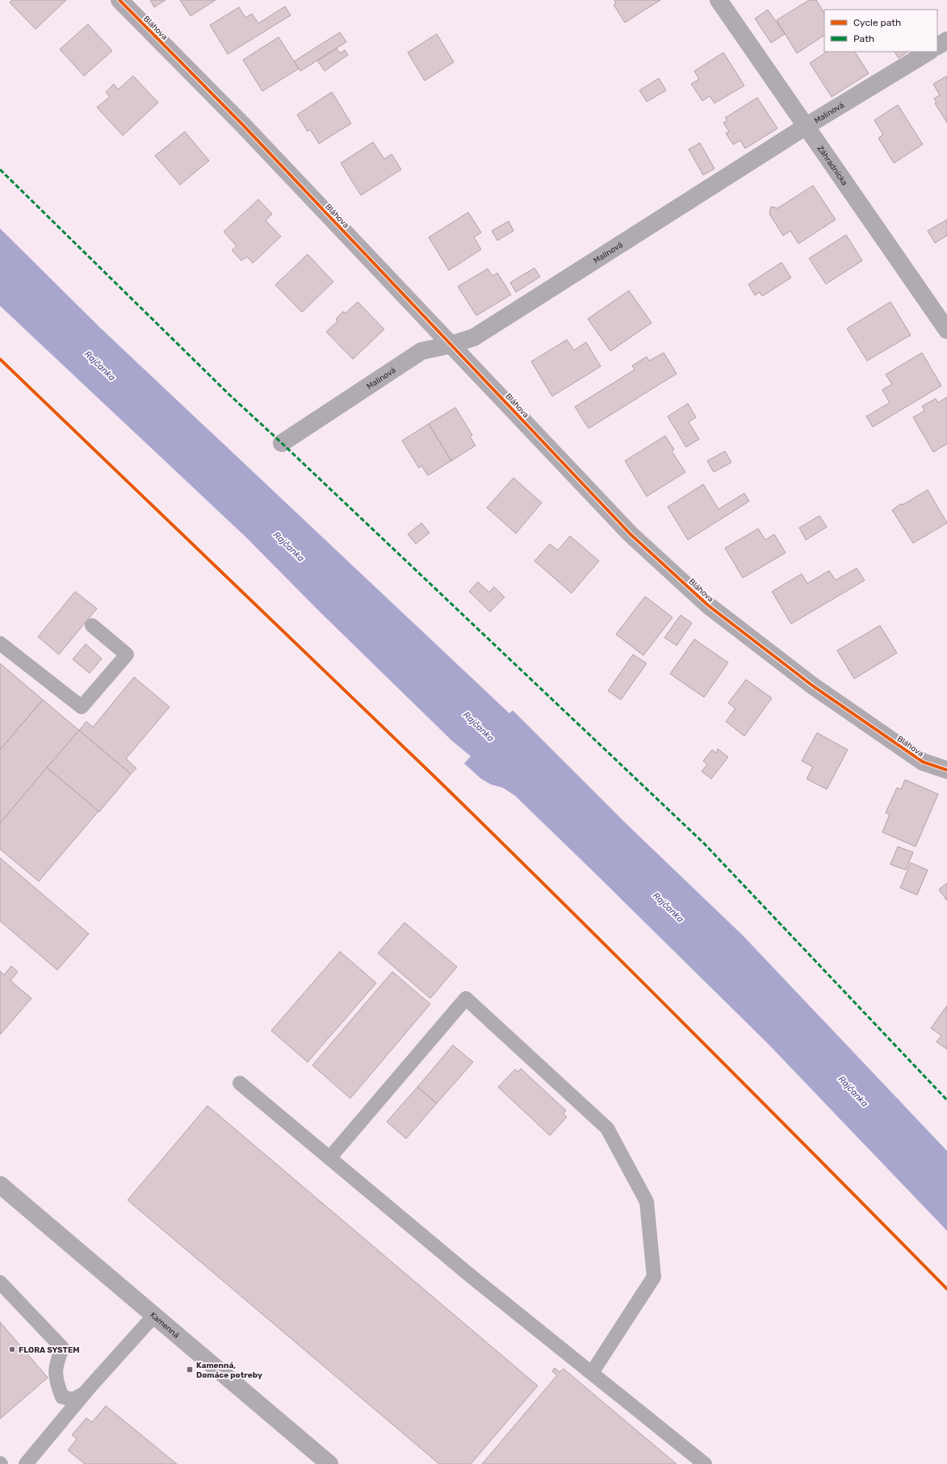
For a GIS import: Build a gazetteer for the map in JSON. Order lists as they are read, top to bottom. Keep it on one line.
{"streets":{"street":["Bláhova","Malinová","Záhradnícka","Kamenná"]},"crossings":[["Bláhova","Malinová"],["Malinová","Záhradnícka"]],"water":["Rajčanka"],"places":{"other":["FLORA SYSTEM"],"transit":["Kamenná, Domáce potreby"]},"legend":["Cycle path","Path"]}
